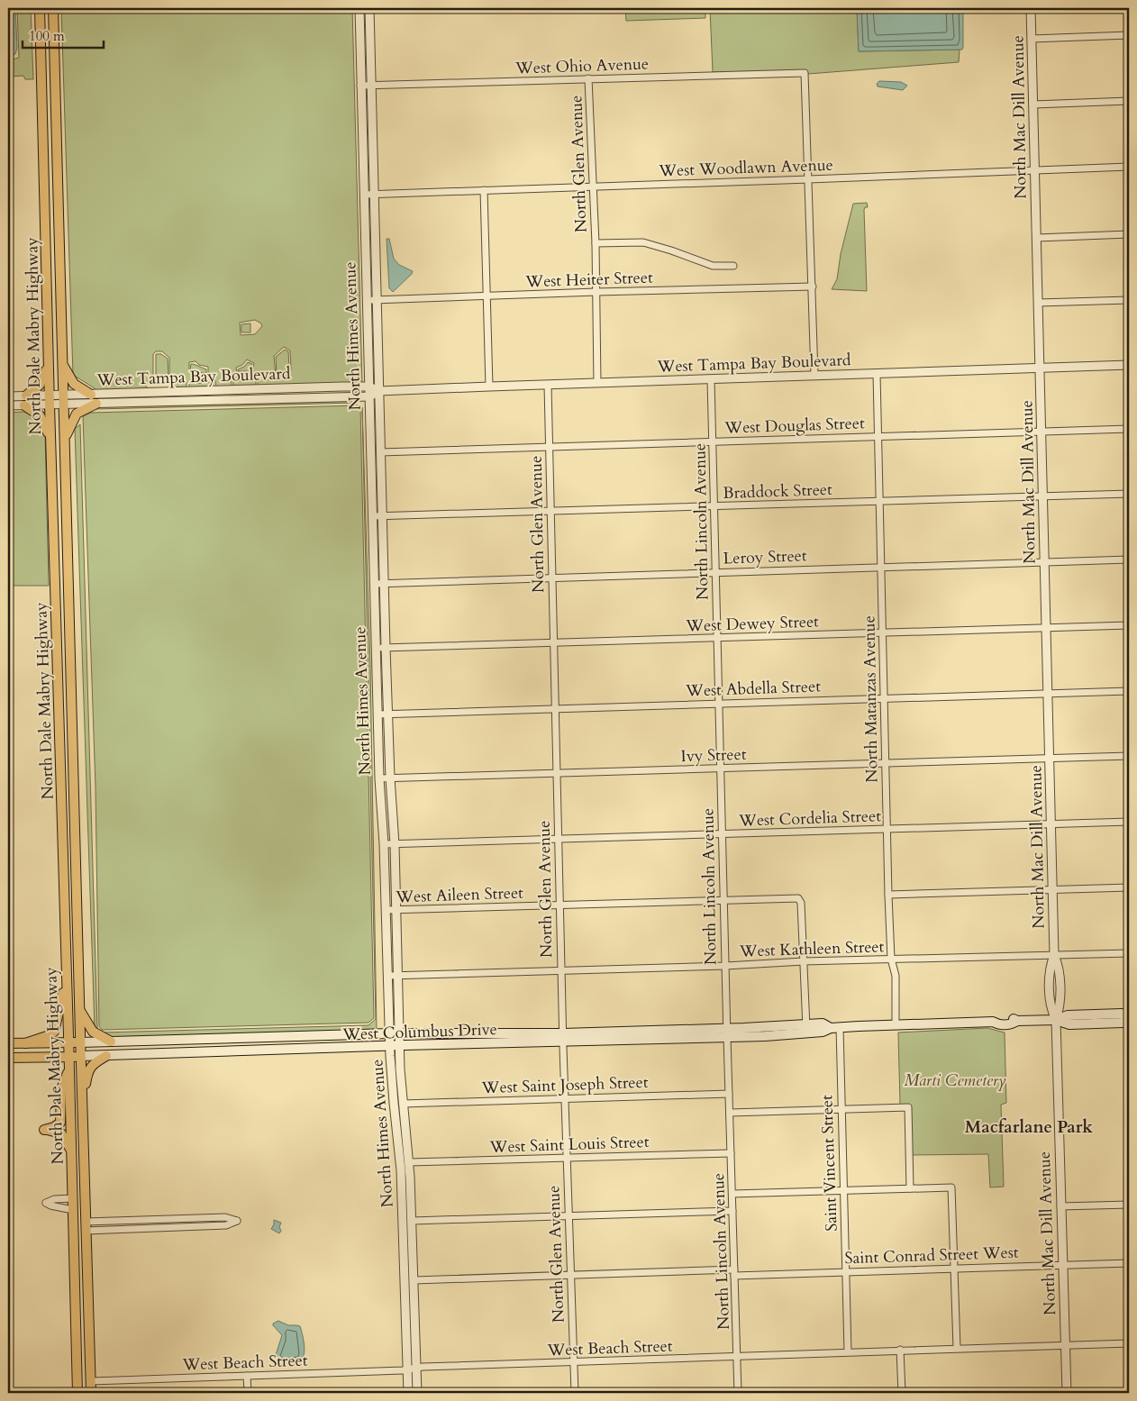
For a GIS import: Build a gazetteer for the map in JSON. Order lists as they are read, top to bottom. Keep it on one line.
{"streets":{"main road":["North Dale Mabry Highway","West Columbus Drive"],"street":["West Ohio Avenue","North Mac Dill Avenue","North Glen Avenue","West Woodlawn Avenue","West Heiter Street","North Himes Avenue","West Tampa Bay Boulevard","West Douglas Street","Braddock Street","North Lincoln Avenue","Leroy Street","West Dewey Street","West Abdella Street","North Matanzas Avenue","Ivy Street","West Cordelia Street","West Aileen Street","West Kathleen Street","West Saint Joseph Street","West Saint Louis Street","Saint Vincent Street","Saint Conrad Street West","West Beach Street"]},"crossings":[["West Ohio Avenue","North Glen Avenue"],["West Ohio Avenue","West Woodlawn Avenue"],["West Ohio Avenue","North Himes Avenue"],["North Mac Dill Avenue","West Woodlawn Avenue"],["North Mac Dill Avenue","West Tampa Bay Boulevard"],["North Mac Dill Avenue","West Douglas Street"],["North Mac Dill Avenue","Braddock Street"],["North Mac Dill Avenue","Leroy Street"],["North Mac Dill Avenue","West Dewey Street"],["North Mac Dill Avenue","West Abdella Street"],["North Mac Dill Avenue","Ivy Street"],["North Mac Dill Avenue","West Cordelia Street"],["North Mac Dill Avenue","West Kathleen Street"],["North Mac Dill Avenue","West Columbus Drive"],["North Mac Dill Avenue","Saint Conrad Street West"],["North Mac Dill Avenue","West Beach Street"],["North Glen Avenue","West Woodlawn Avenue"],["North Glen Avenue","West Heiter Street"],["North Glen Avenue","West Tampa Bay Boulevard"],["North Glen Avenue","West Douglas Street"],["North Glen Avenue","Braddock Street"],["North Glen Avenue","Leroy Street"],["North Glen Avenue","West Dewey Street"],["North Glen Avenue","West Abdella Street"],["North Glen Avenue","Ivy Street"],["North Glen Avenue","West Cordelia Street"],["North Glen Avenue","West Aileen Street"],["North Glen Avenue","West Kathleen Street"],["North Glen Avenue","West Columbus Drive"],["North Glen Avenue","West Saint Joseph Street"],["North Glen Avenue","West Saint Louis Street"],["North Glen Avenue","Saint Conrad Street West"],["North Glen Avenue","West Beach Street"],["West Woodlawn Avenue","North Himes Avenue"],["West Heiter Street","North Himes Avenue"],["North Dale Mabry Highway","West Tampa Bay Boulevard"],["North Dale Mabry Highway","West Columbus Drive"],["North Dale Mabry Highway","West Beach Street"],["North Himes Avenue","West Tampa Bay Boulevard"],["North Himes Avenue","West Douglas Street"],["North Himes Avenue","Braddock Street"],["North Himes Avenue","Leroy Street"],["North Himes Avenue","West Dewey Street"],["North Himes Avenue","West Abdella Street"],["North Himes Avenue","Ivy Street"],["North Himes Avenue","West Cordelia Street"],["North Himes Avenue","West Aileen Street"],["North Himes Avenue","West Kathleen Street"],["North Himes Avenue","West Columbus Drive"],["North Himes Avenue","West Saint Joseph Street"],["North Himes Avenue","West Saint Louis Street"],["North Himes Avenue","Saint Conrad Street West"],["North Himes Avenue","West Beach Street"],["West Tampa Bay Boulevard","North Lincoln Avenue"],["West Tampa Bay Boulevard","North Matanzas Avenue"],["West Douglas Street","North Lincoln Avenue"],["West Douglas Street","North Matanzas Avenue"],["Braddock Street","North Lincoln Avenue"],["Braddock Street","North Matanzas Avenue"],["North Lincoln Avenue","Leroy Street"],["North Lincoln Avenue","West Dewey Street"],["North Lincoln Avenue","West Abdella Street"],["North Lincoln Avenue","Ivy Street"],["North Lincoln Avenue","West Cordelia Street"],["North Lincoln Avenue","West Aileen Street"],["North Lincoln Avenue","West Kathleen Street"],["North Lincoln Avenue","West Columbus Drive"],["North Lincoln Avenue","West Saint Joseph Street"],["North Lincoln Avenue","West Saint Louis Street"],["North Lincoln Avenue","Saint Conrad Street West"],["North Lincoln Avenue","West Beach Street"],["Leroy Street","North Matanzas Avenue"],["West Dewey Street","North Matanzas Avenue"],["West Abdella Street","North Matanzas Avenue"],["North Matanzas Avenue","Ivy Street"],["North Matanzas Avenue","West Cordelia Street"],["North Matanzas Avenue","West Kathleen Street"],["North Matanzas Avenue","West Columbus Drive"],["West Aileen Street","West Kathleen Street"],["West Columbus Drive","Saint Vincent Street"],["Saint Vincent Street","Saint Conrad Street West"],["Saint Vincent Street","West Beach Street"]],"districts":["Macfarlane Park"],"parks":["Marti Cemetery"],"scale_bar":"100 m"}
